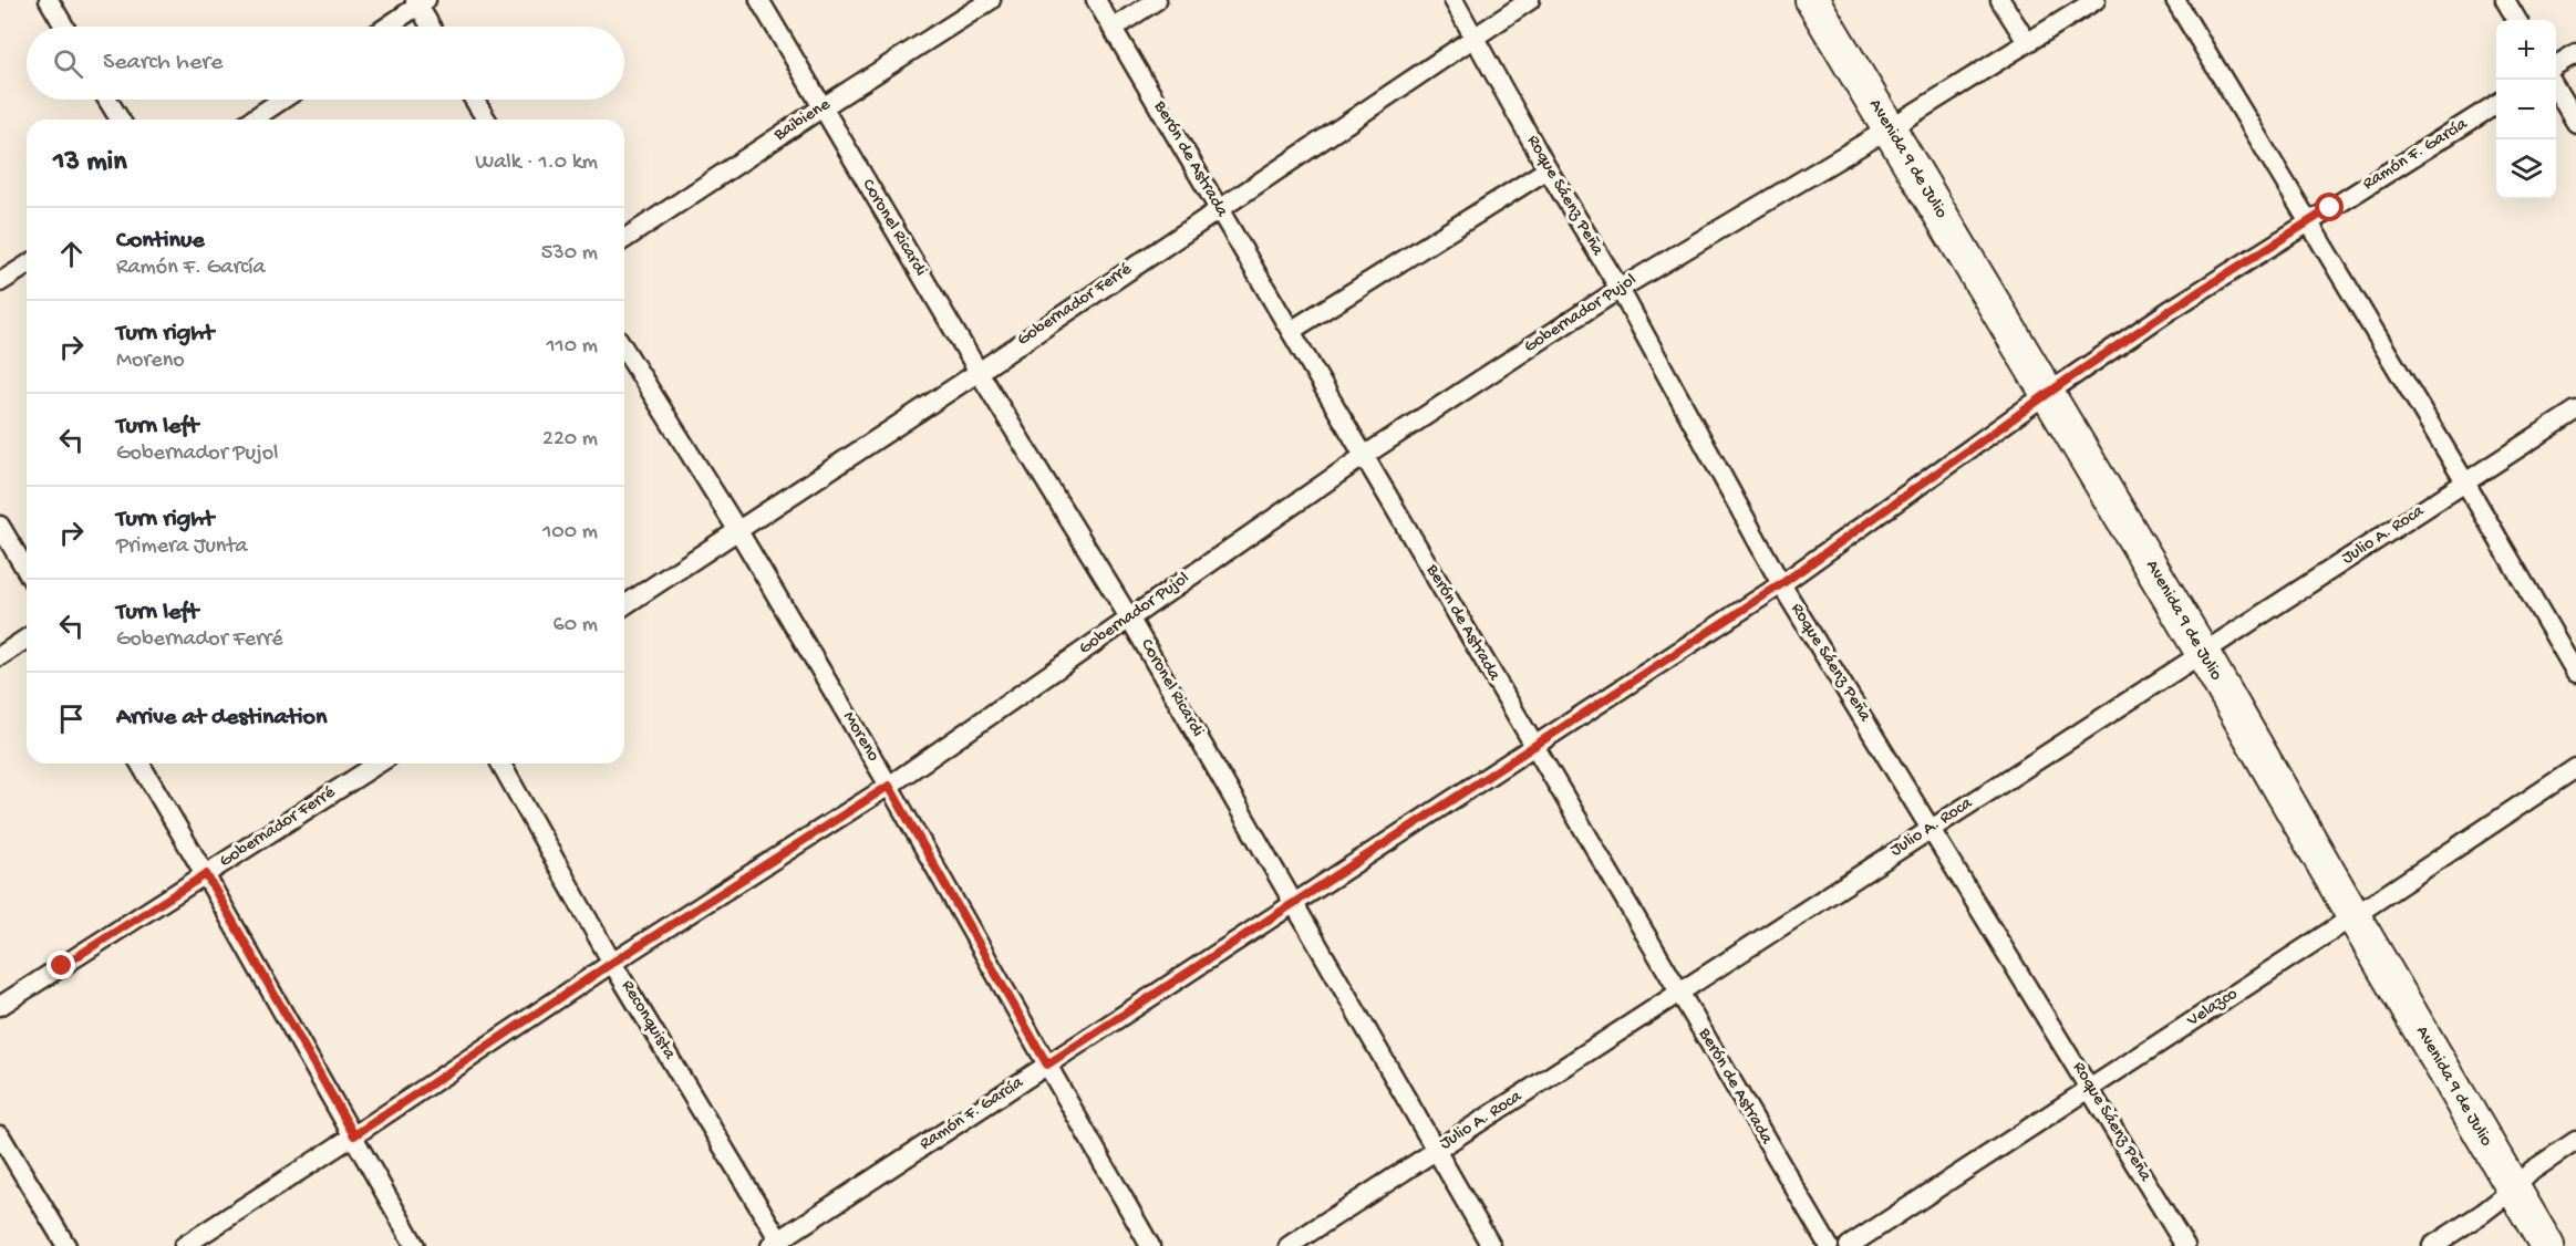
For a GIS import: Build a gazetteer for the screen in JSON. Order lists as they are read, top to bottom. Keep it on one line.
{"streets":{"highway":["Avenida 9 de Julio"],"street":["Baibiene","Ramón F. García","Berón de Astrada","Roque Sáenz Peña","Coronel Ricardi","Gobernador Ferré","Gobernador Pujol","Julio A. Roca","Moreno","Velazco","Reconquista"]},"crossings":[["Baibiene","Coronel Ricardi"],["Ramón F. García","Berón de Astrada"],["Ramón F. García","Avenida 9 de Julio"],["Ramón F. García","Roque Sáenz Peña"],["Ramón F. García","Coronel Ricardi"],["Ramón F. García","Moreno"],["Ramón F. García","Reconquista"],["Berón de Astrada","Gobernador Ferré"],["Berón de Astrada","Gobernador Pujol"],["Berón de Astrada","Julio A. Roca"],["Avenida 9 de Julio","Gobernador Pujol"],["Avenida 9 de Julio","Julio A. Roca"],["Avenida 9 de Julio","Velazco"],["Roque Sáenz Peña","Gobernador Ferré"],["Roque Sáenz Peña","Gobernador Pujol"],["Roque Sáenz Peña","Julio A. Roca"],["Roque Sáenz Peña","Velazco"],["Coronel Ricardi","Gobernador Ferré"],["Coronel Ricardi","Gobernador Pujol"],["Coronel Ricardi","Julio A. Roca"],["Gobernador Ferré","Moreno"],["Gobernador Pujol","Moreno"],["Gobernador Pujol","Reconquista"]],"page":{"map_buttons":["+","−"],"search":"Search here","heading":["13 min","Walk · 1.0 km"],"list":[["Continue","Ramón F. García","530 m"],["Turn right","Moreno","110 m"],["Turn left","Gobernador Pujol","220 m"],["Turn right","Primera Junta","100 m"],["Turn left","Gobernador Ferré","60 m"],"Arrive at destination"]}}
